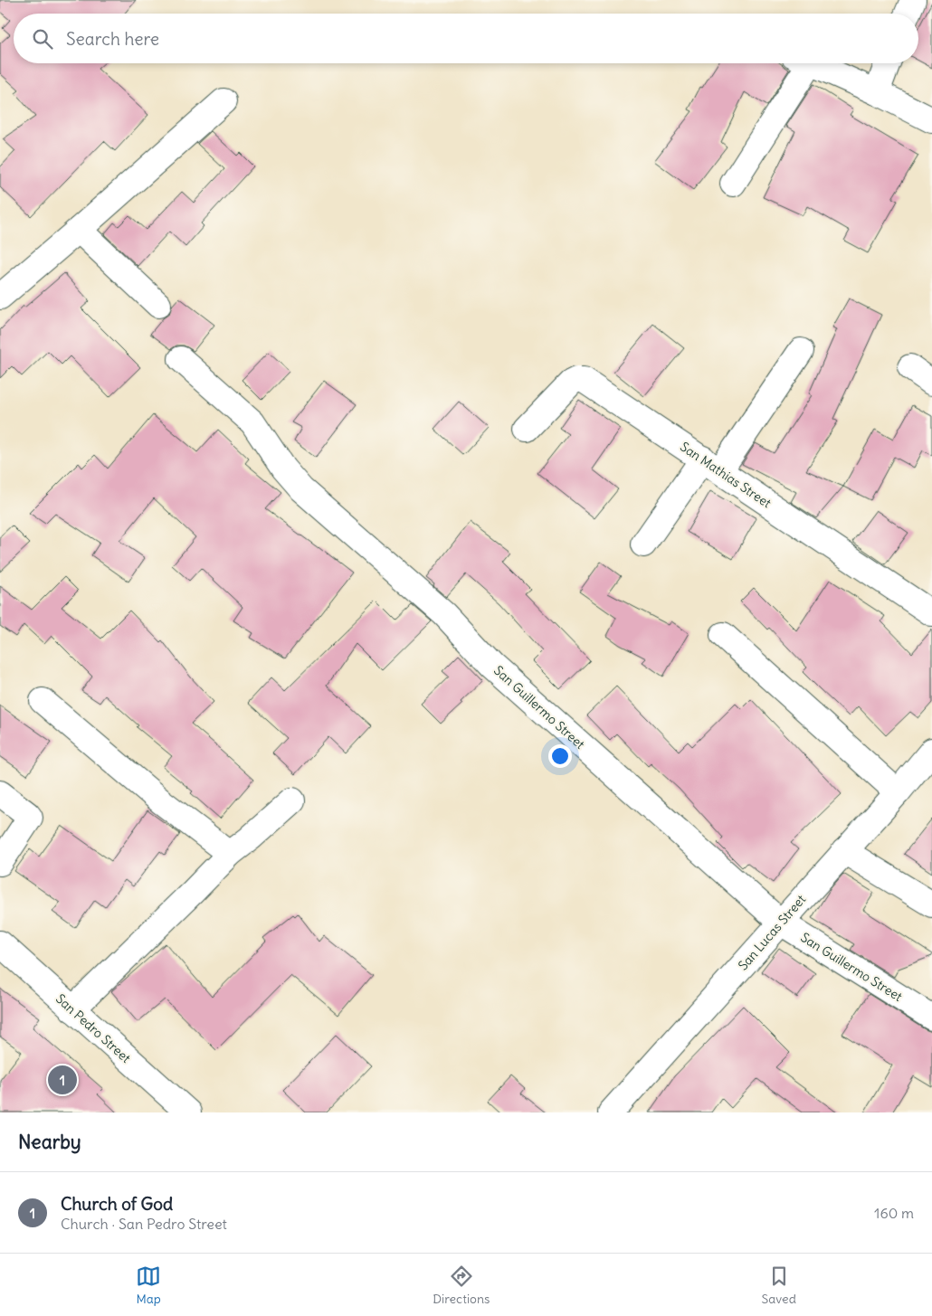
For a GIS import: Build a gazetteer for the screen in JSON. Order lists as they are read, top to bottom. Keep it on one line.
{"streets":{"street":["San Mathias Street","San Guillermo Street","San Lucas Street","San Pedro Street"]},"crossings":[["San Guillermo Street","San Lucas Street"]],"page":{"search":"Search here","pins":"1","heading":"Nearby","list":[{"mark":"1","name":"Church of God","note":"Church · San Pedro Street","value":"160 m"}],"nav":["Map","Directions","Saved"]}}
